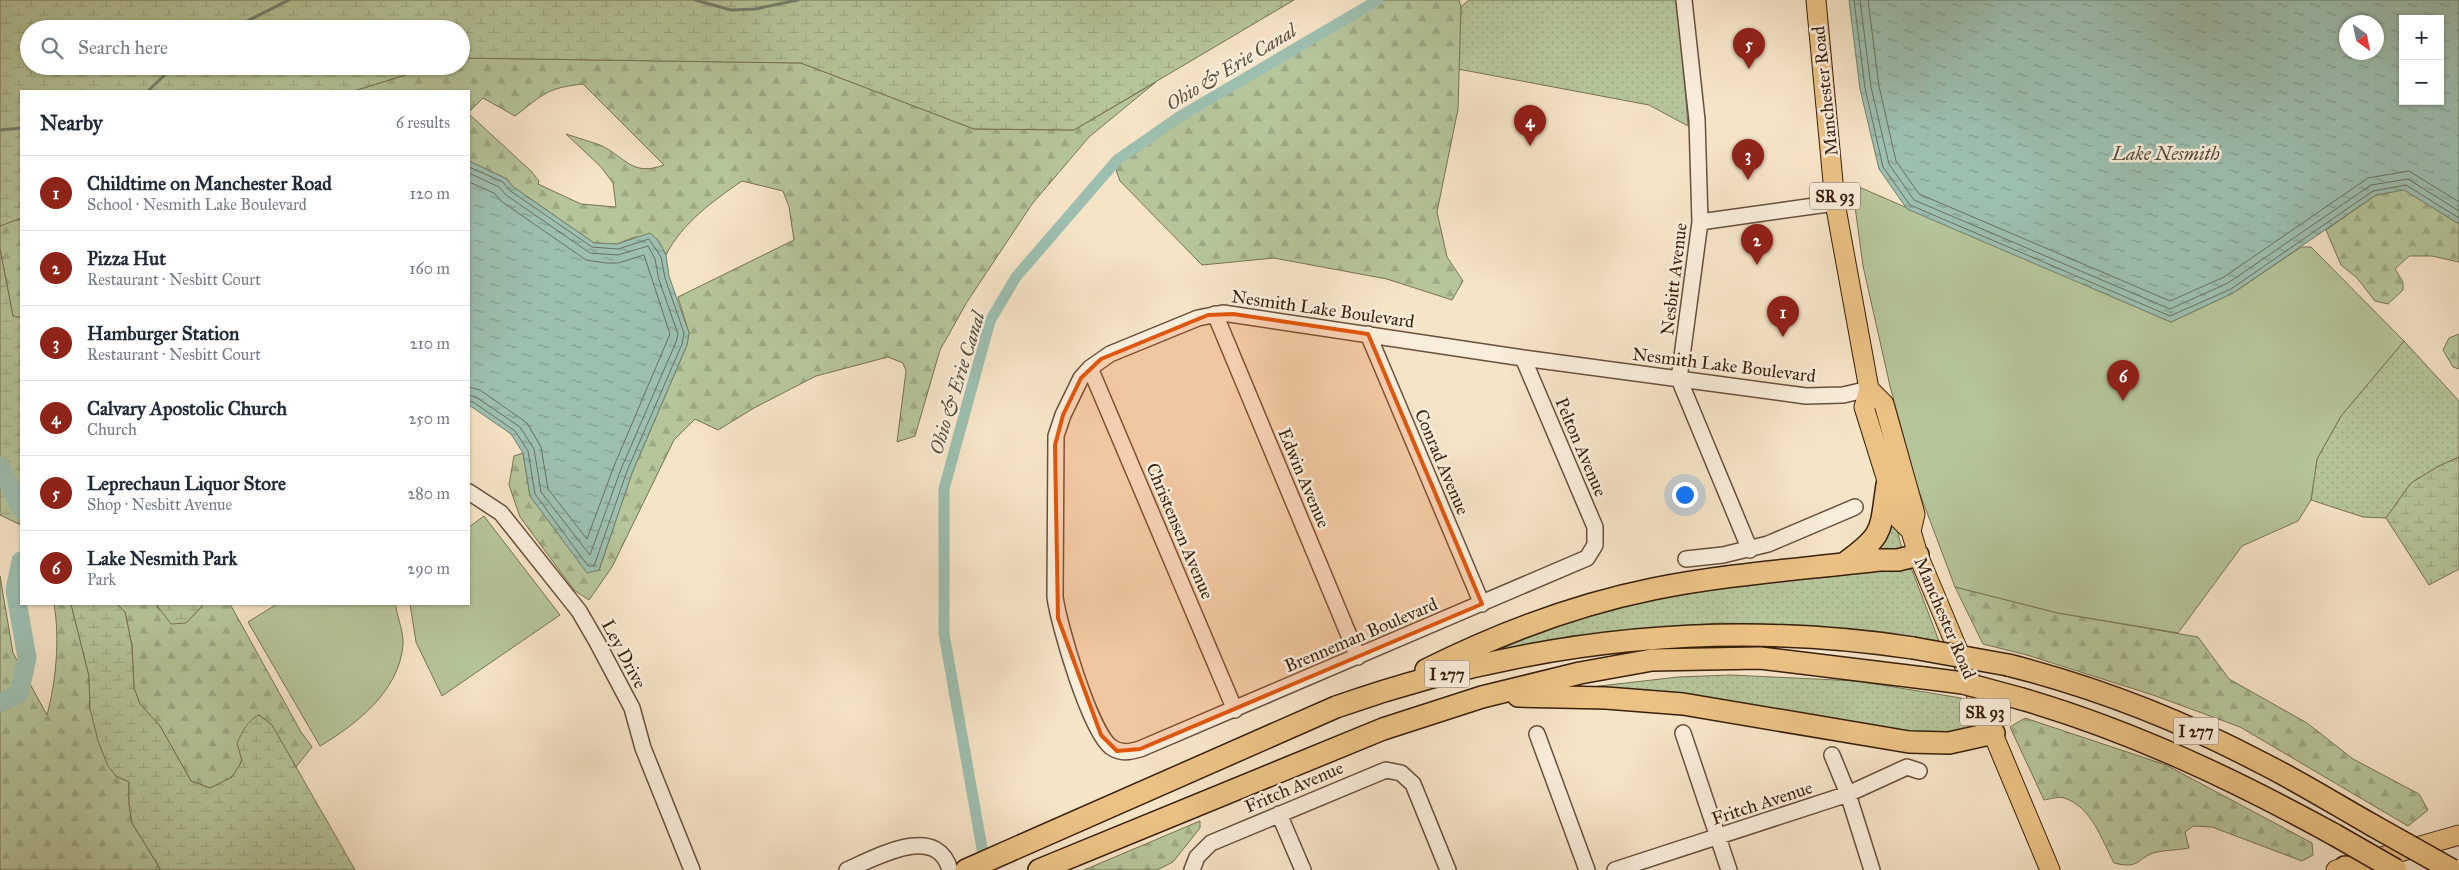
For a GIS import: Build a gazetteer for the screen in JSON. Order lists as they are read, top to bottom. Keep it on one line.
{"streets":{"highway":["I 277"],"main road":["Manchester Road","SR 93"],"street":["Nesbitt Avenue","Nesmith Lake Boulevard","Pelton Avenue","Conrad Avenue","Edwin Avenue","Christensen Avenue","Brenneman Boulevard","Ley Drive","Fritch Avenue"]},"crossings":[["Manchester Road","Nesmith Lake Boulevard"],["Nesbitt Avenue","Nesmith Lake Boulevard"],["Nesmith Lake Boulevard","Pelton Avenue"],["Nesmith Lake Boulevard","Conrad Avenue"],["Nesmith Lake Boulevard","Edwin Avenue"],["Nesmith Lake Boulevard","Christensen Avenue"],["Nesmith Lake Boulevard","Brenneman Boulevard"],["Pelton Avenue","Brenneman Boulevard"],["Conrad Avenue","Brenneman Boulevard"],["Edwin Avenue","Brenneman Boulevard"],["Christensen Avenue","Brenneman Boulevard"]],"water":["Ohio & Erie Canal","Lake Nesmith"],"north":"bottom right","page":{"map_buttons":["+","−"],"search":"Search here","pins":["5","4","3","2","1","6"],"heading":["Nearby","6 results"],"list":[{"mark":"1","name":"Childtime on Manchester Road","note":"School · Nesmith Lake Boulevard","value":"120 m"},{"mark":"2","name":"Pizza Hut","note":"Restaurant · Nesbitt Court","value":"160 m"},{"mark":"3","name":"Hamburger Station","note":"Restaurant · Nesbitt Court","value":"210 m"},{"mark":"4","name":"Calvary Apostolic Church","note":"Church","value":"250 m"},{"mark":"5","name":"Leprechaun Liquor Store","note":"Shop · Nesbitt Avenue","value":"280 m"},{"mark":"6","name":"Lake Nesmith Park","note":"Park","value":"290 m"}]}}
